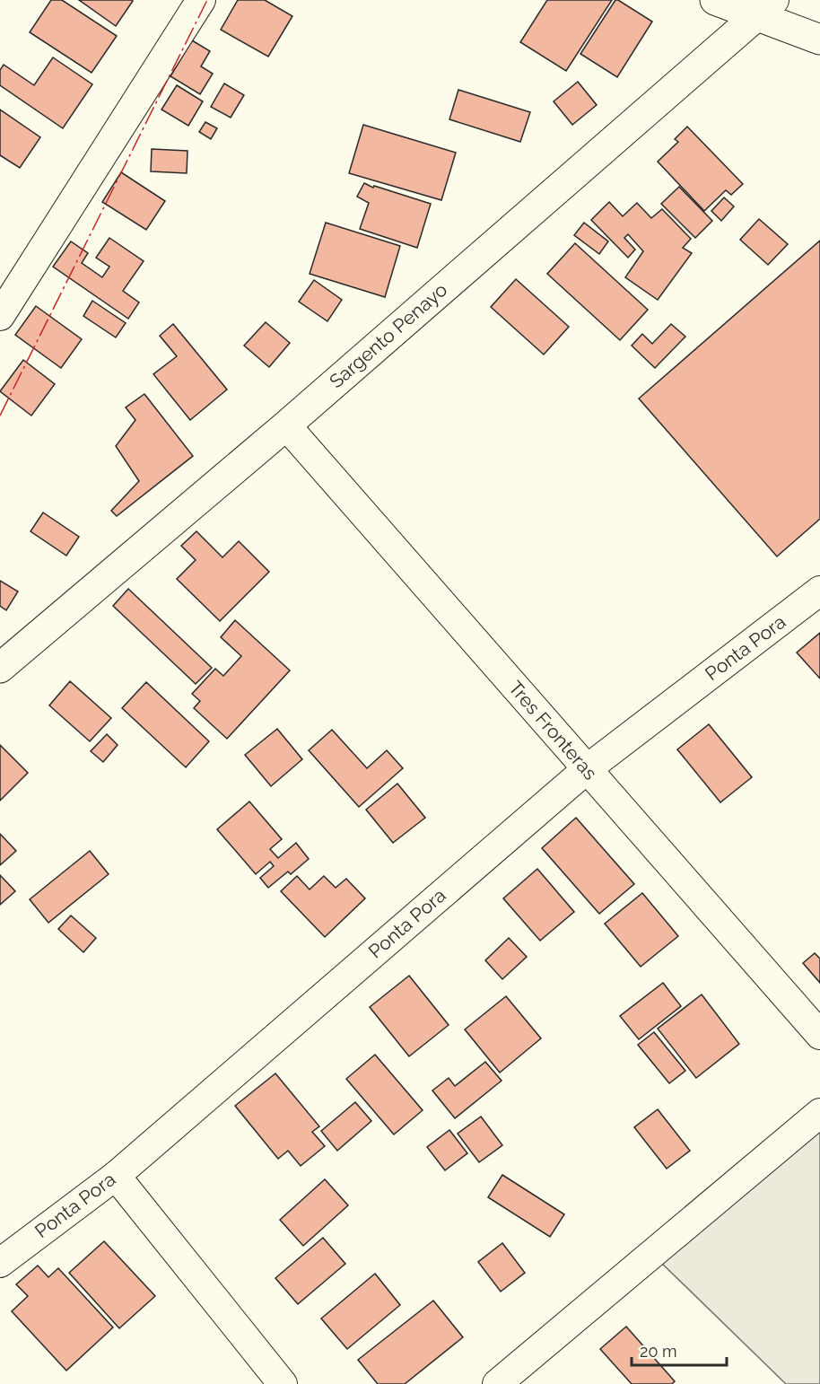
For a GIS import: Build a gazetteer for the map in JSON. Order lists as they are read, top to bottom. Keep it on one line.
{"streets":{"street":["Sargento Penayo","Ponta Pora","Tres Fronteras"]},"crossings":[["Sargento Penayo","Tres Fronteras"],["Ponta Pora","Tres Fronteras"]],"scale_bar":"20 m"}
